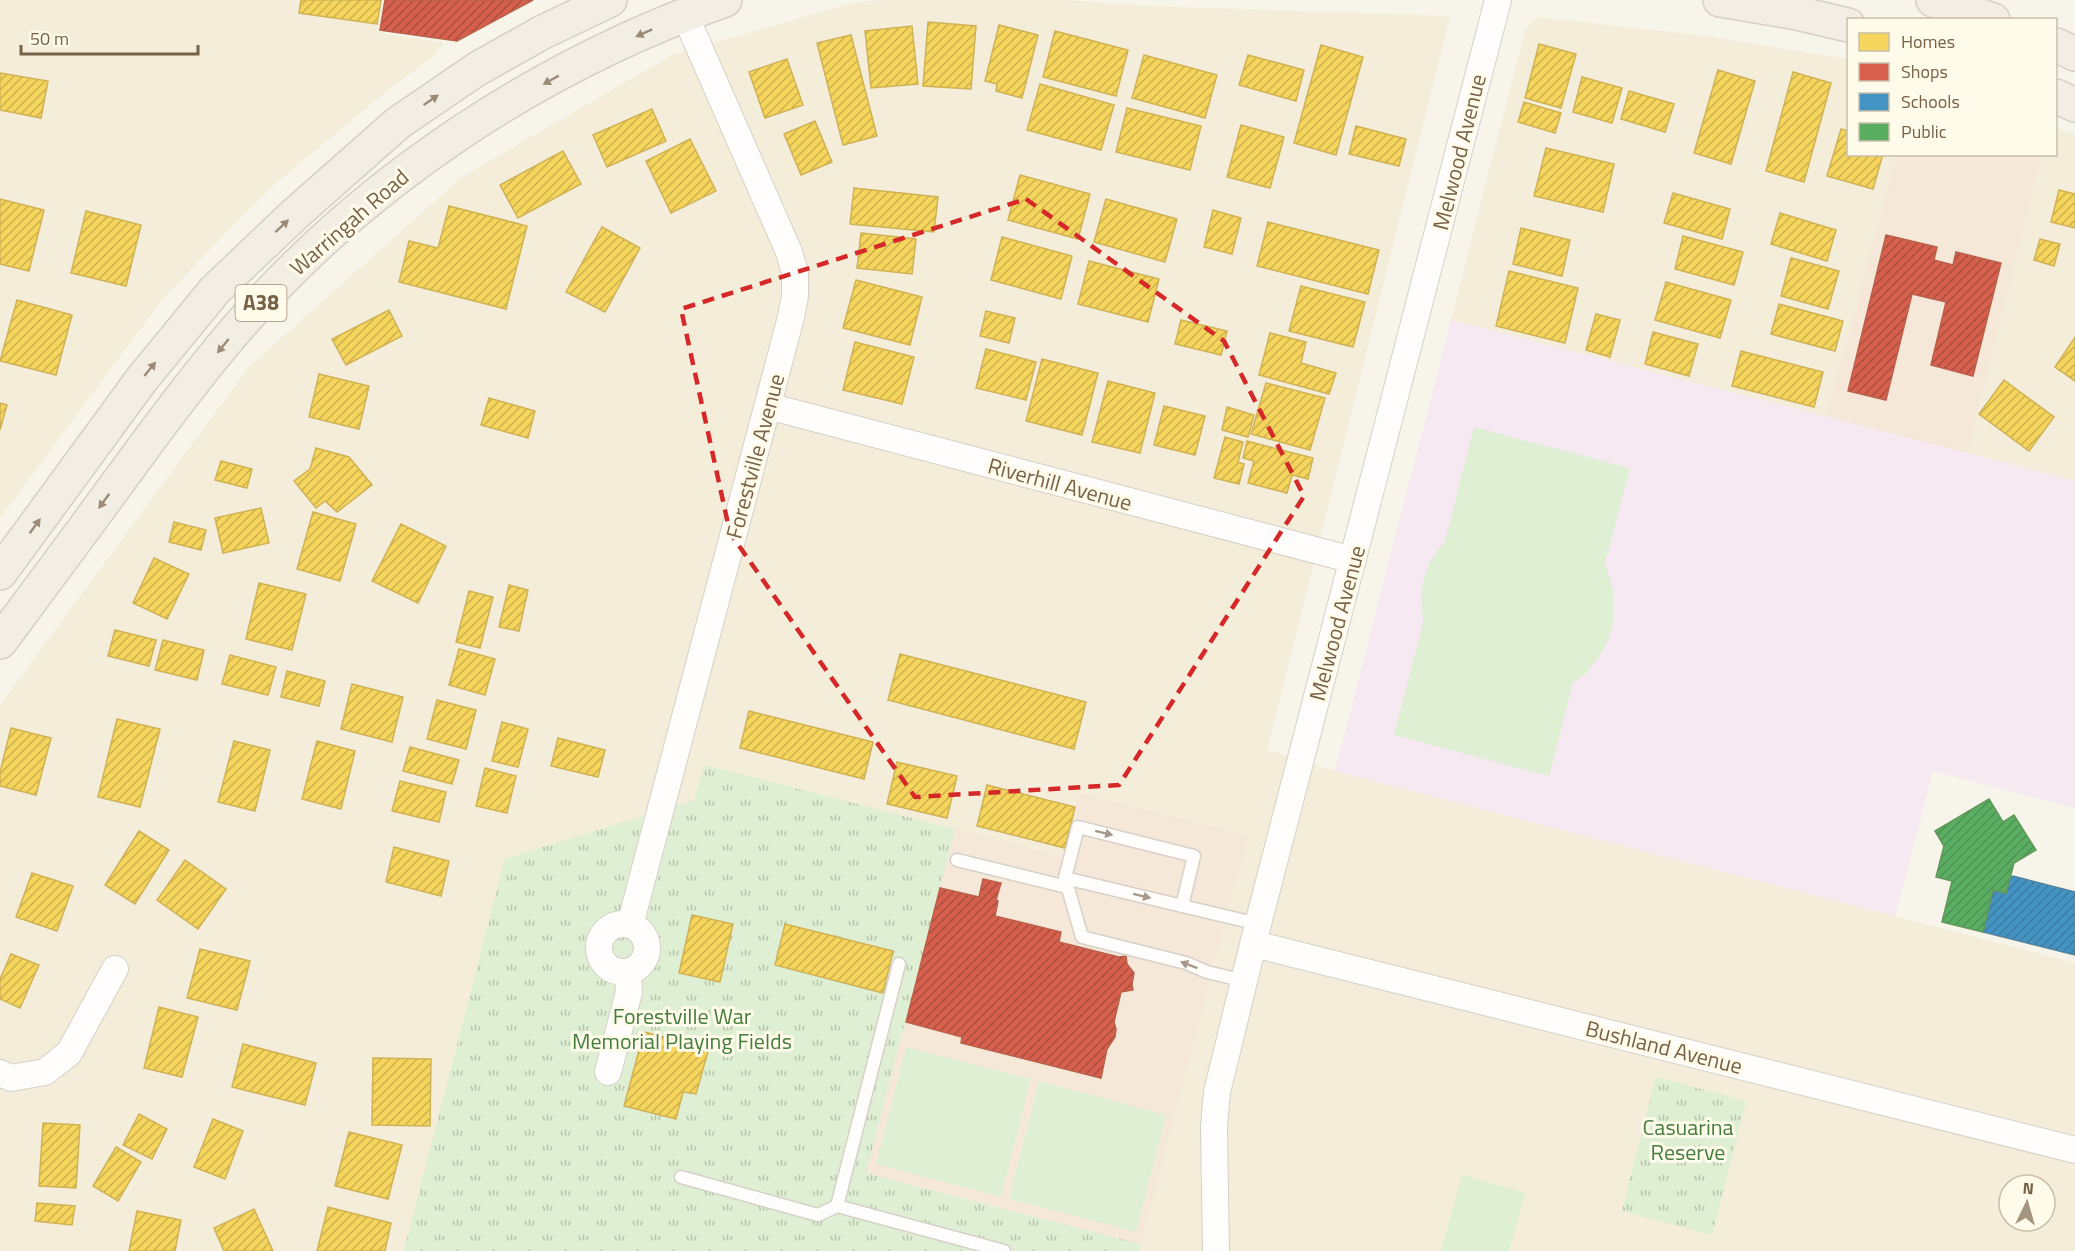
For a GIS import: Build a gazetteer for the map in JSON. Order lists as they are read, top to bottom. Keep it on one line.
{"streets":{"highway":["Warringah Road","A38"],"street":["Melwood Avenue","Forestville Avenue","Riverhill Avenue","Bushland Avenue"]},"crossings":[["Melwood Avenue","Riverhill Avenue"],["Melwood Avenue","Bushland Avenue"],["Warringah Road","Forestville Avenue"],["Forestville Avenue","Riverhill Avenue"]],"parks":["Forestville War Memorial Playing Fields","Casuarina Reserve"],"legend":["Homes","Shops","Schools","Public"],"scale_bar":"50 m","north":"top"}
